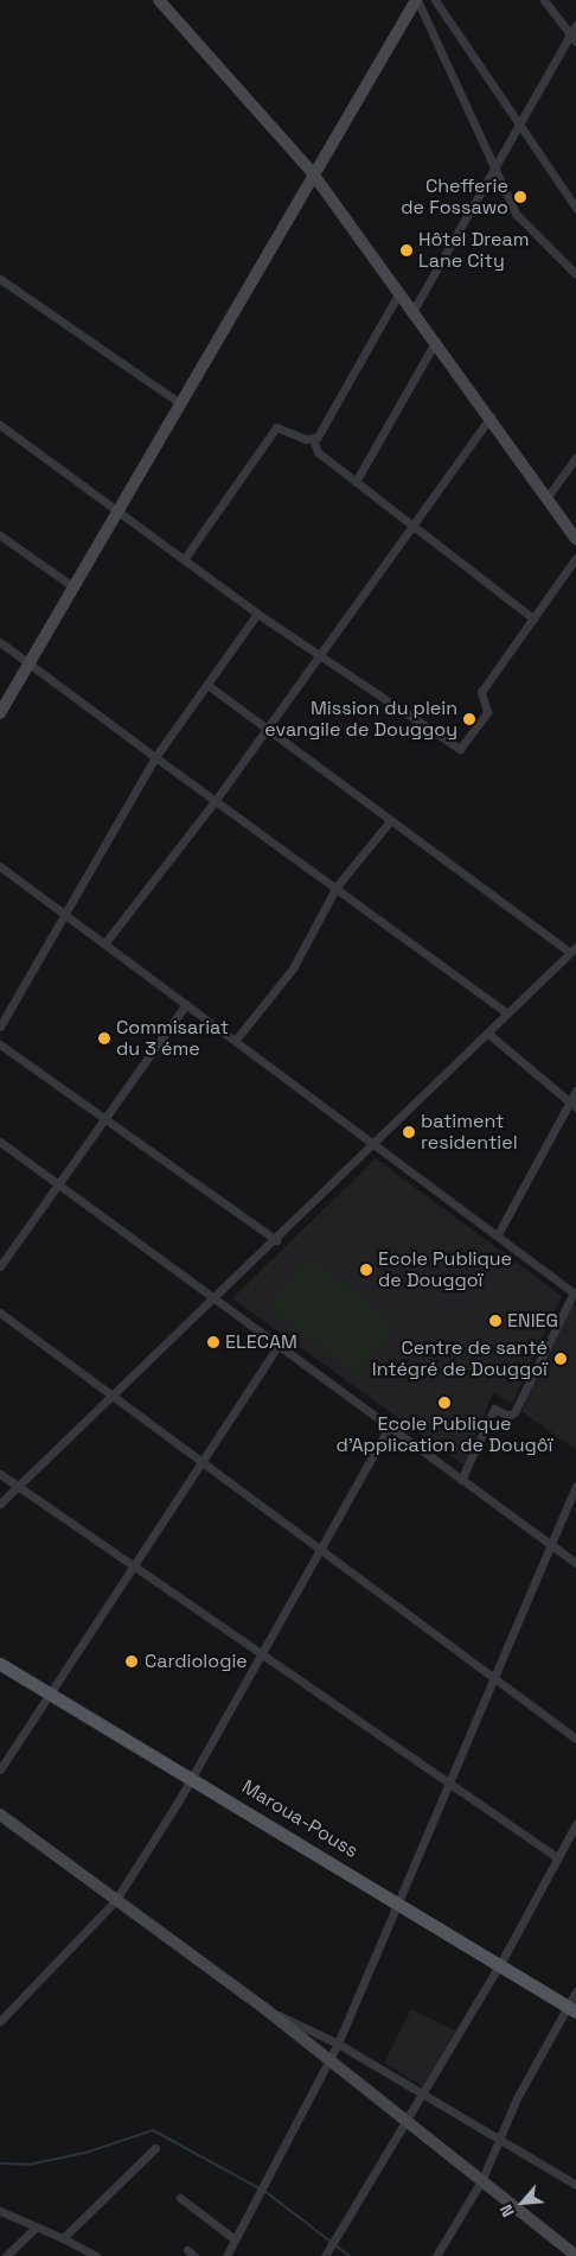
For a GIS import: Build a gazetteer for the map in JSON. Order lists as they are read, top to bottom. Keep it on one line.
{"streets":{"main road":["Maroua-Pouss"]},"places":["Chefferie de Fossawo","Hôtel Dream Lane City","Mission du plein evangile de Douggoy","Commisariat du 3 éme","batiment residentiel","Ecole Publique de Douggoï","ENIEG","ELECAM","Centre de santé Intégré de Douggoï","Ecole Publique d'Application de Dougôï","Cardiologie"],"north":"bottom left"}
